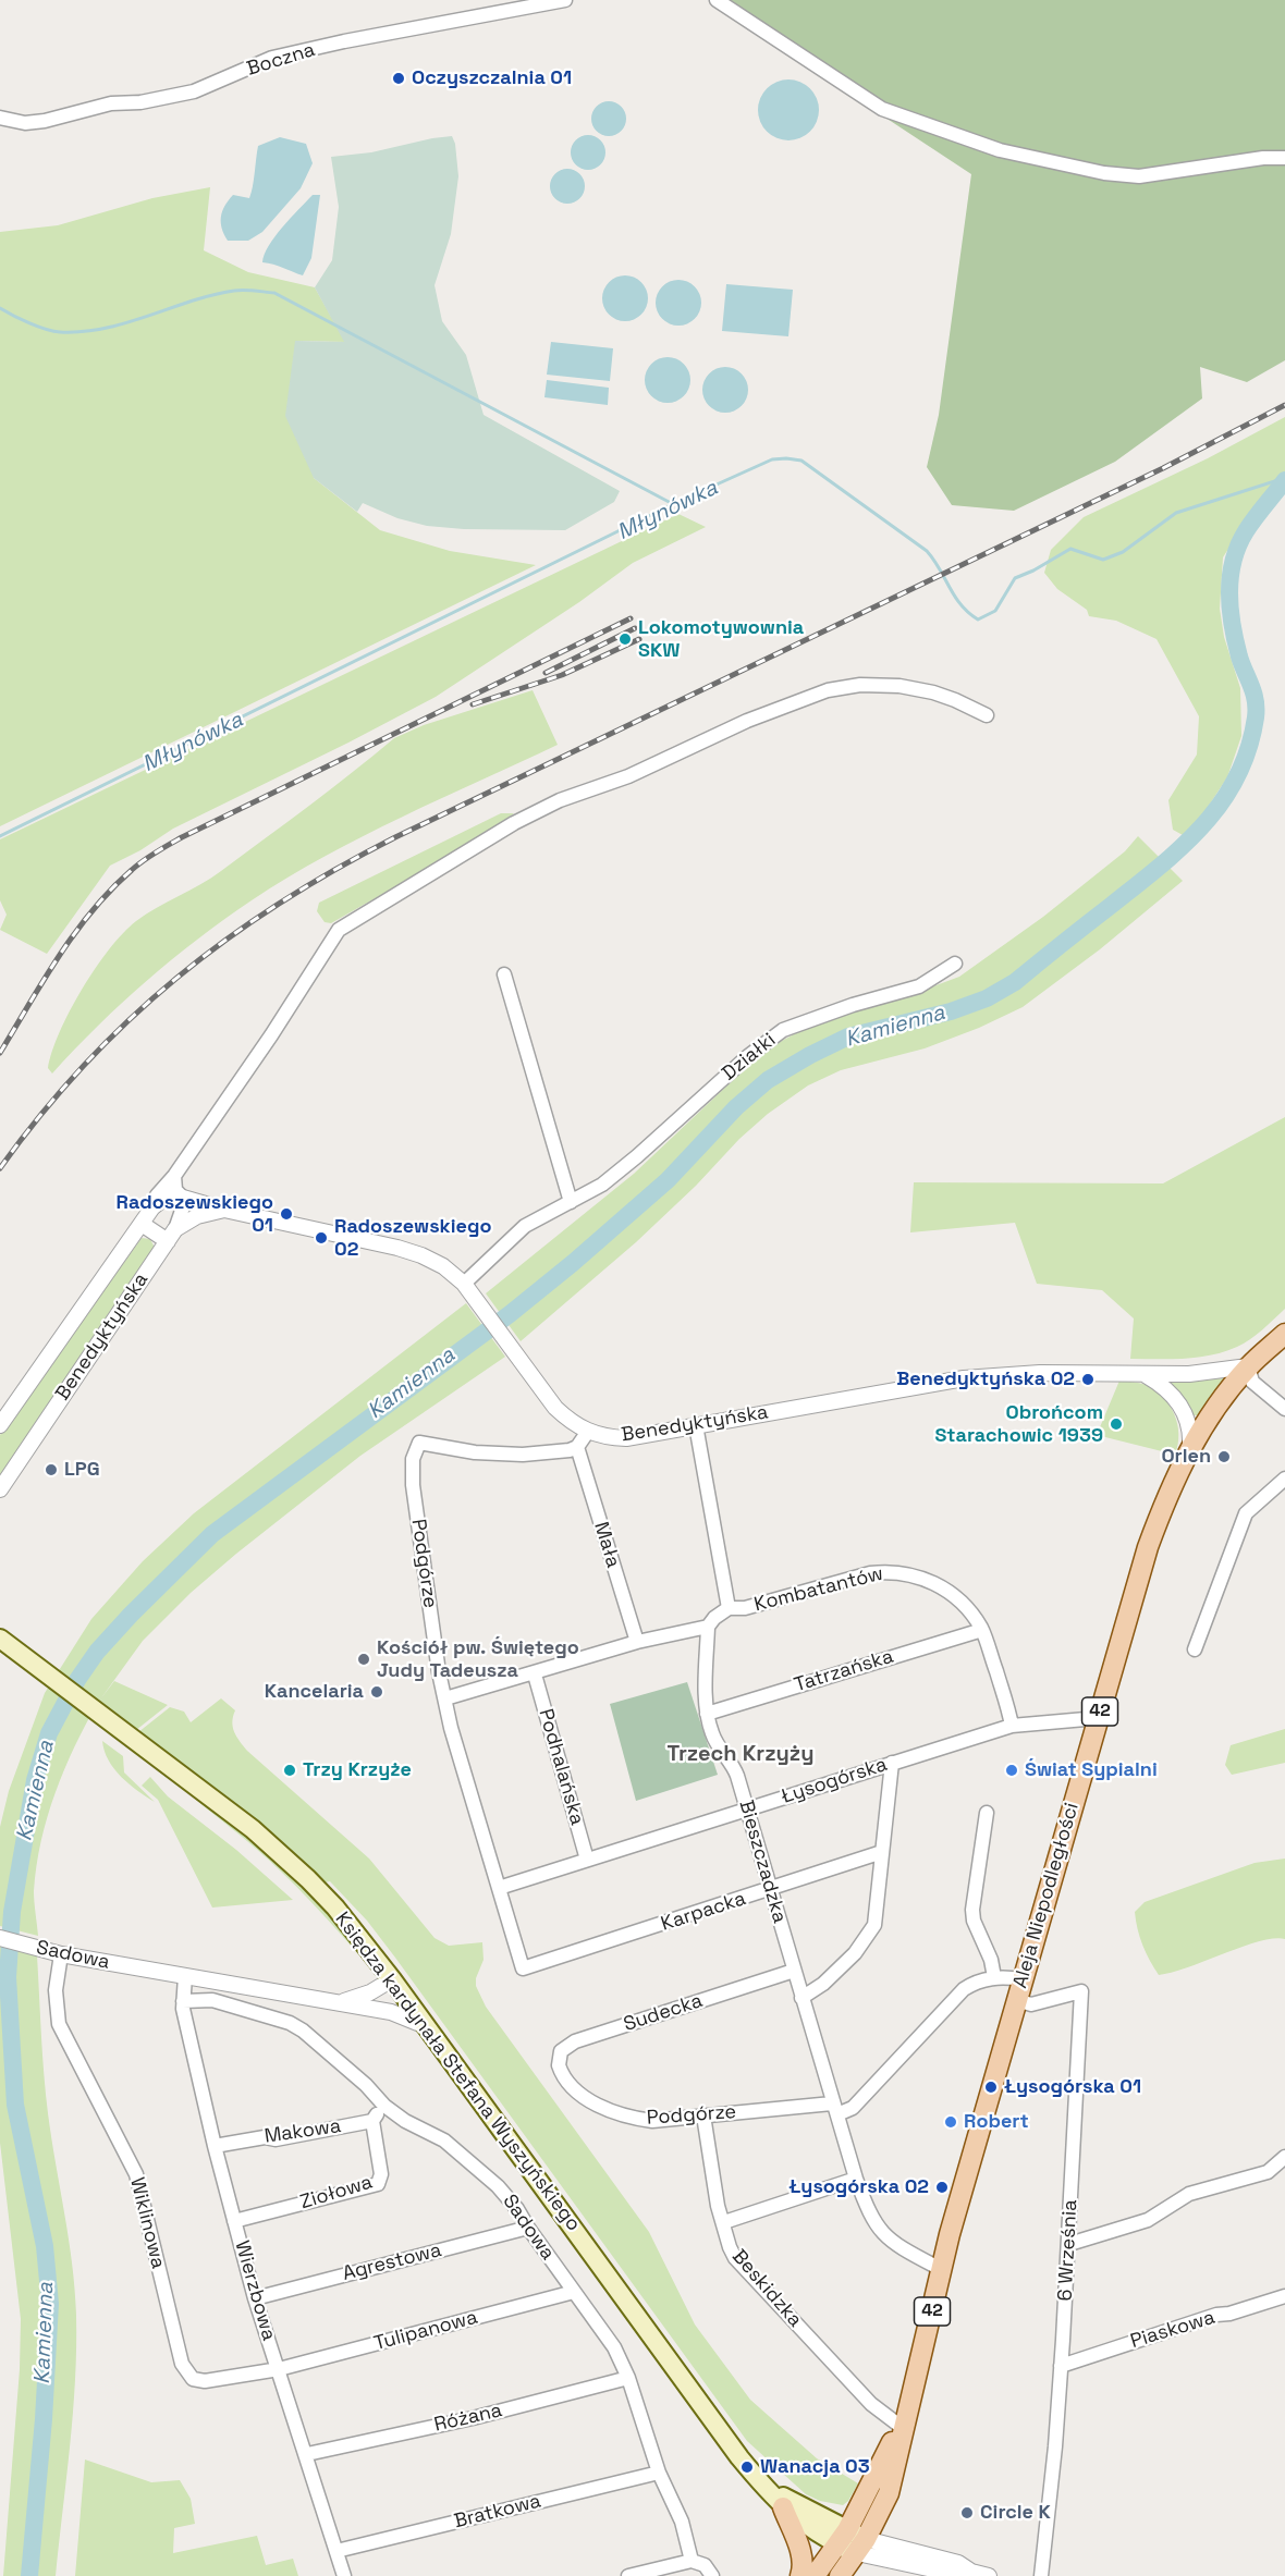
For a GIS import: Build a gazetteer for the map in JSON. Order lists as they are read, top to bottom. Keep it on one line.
{"streets":{"main road":["42","Aleja Niepodległości","Księdza kardynała Stefana Wyszyńskiego"],"street":["Boczna","Działki","Benedyktyńska","Mała","Podgórze","Kombatantów","Tatrzańska","Podhalańska","Łysogórska","Bieszczadzka","Karpacka","Sadowa","Sudecka","Makowa","Ziołowa","Wiklinowa","6 Września","Agrestowa","Beskidzka","Wierzbowa","Piaskowa","Tulipanowa","Różana","Bratkowa"]},"crossings":[["Działki","Benedyktyńska"],["Benedyktyńska","42"],["Benedyktyńska","Aleja Niepodległości"],["Mała","Podgórze"],["Podgórze","Łysogórska"],["Podgórze","Bieszczadzka"],["Podgórze","Karpacka"],["Podgórze","Sudecka"],["Podgórze","Beskidzka"],["Kombatantów","Tatrzańska"],["Kombatantów","Łysogórska"],["Tatrzańska","Bieszczadzka"],["42","Aleja Niepodległości"],["Podhalańska","Łysogórska"],["Łysogórska","Bieszczadzka"],["Łysogórska","Aleja Niepodległości"],["Bieszczadzka","Aleja Niepodległości"],["Bieszczadzka","Karpacka"],["Bieszczadzka","Sudecka"],["Aleja Niepodległości","Księdza kardynała Stefana Wyszyńskiego"],["Aleja Niepodległości","6 Września"],["Aleja Niepodległości","Beskidzka"],["Sadowa","Księdza kardynała Stefana Wyszyńskiego"],["Sadowa","Wiklinowa"],["Sadowa","Agrestowa"],["Sadowa","Wierzbowa"],["Sadowa","Tulipanowa"],["Sadowa","Różana"],["Sadowa","Bratkowa"],["Makowa","Ziołowa"],["Makowa","Wierzbowa"],["Ziołowa","Wierzbowa"],["Wiklinowa","Wierzbowa"],["Wiklinowa","Tulipanowa"],["6 Września","Piaskowa"],["Agrestowa","Wierzbowa"],["Wierzbowa","Tulipanowa"],["Wierzbowa","Różana"],["Wierzbowa","Bratkowa"]],"districts":["Trzech Krzyży"],"water":["Młynówka","Kamienna"],"places":["Oczyszczalnia 01","Lokomotywownia SKW","Radoszewskiego 01","Radoszewskiego 02","Benedyktyńska 02","Obrońcom Starachowic 1939","Orlen","LPG","Kościół pw. Świętego Judy Tadeusza","Kancelaria","Trzy Krzyże","Świat Sypialni","Łysogórska 01","Robert","Łysogórska 02","Wanacja 03","Circle K"]}
